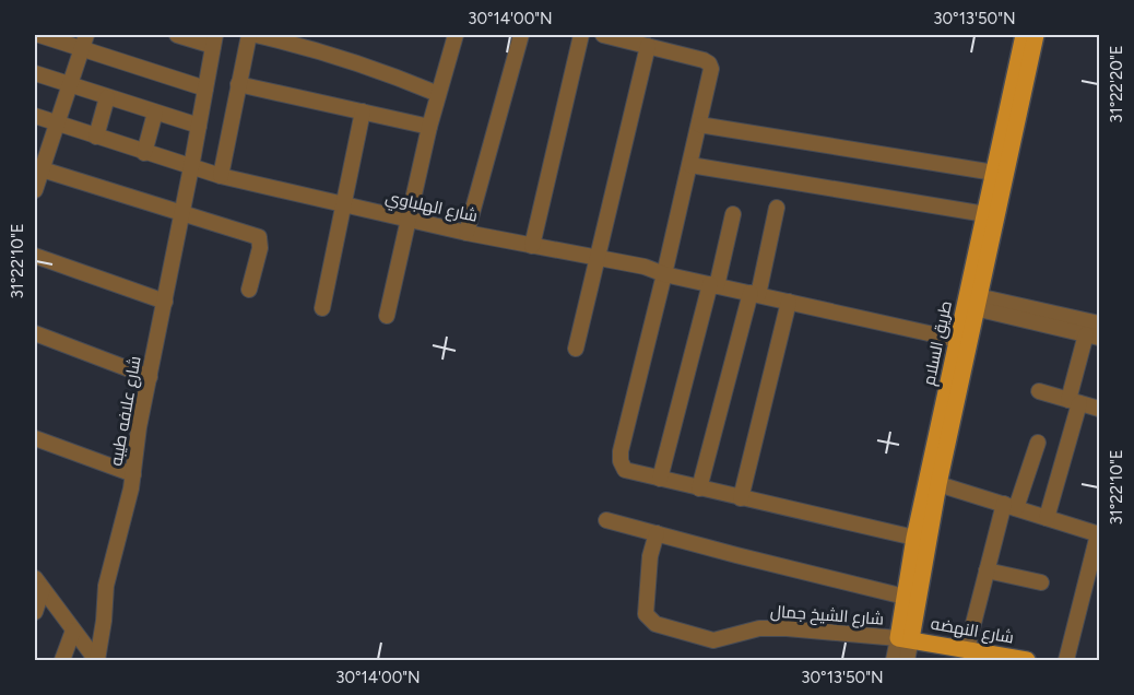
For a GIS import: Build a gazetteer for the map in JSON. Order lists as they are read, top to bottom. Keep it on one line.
{"streets":{"main road":["طريق السلام","شارع النهضه"],"street":["شارع الهلباوي","شارع علافه طيبه","شارع الشيخ جمال"]},"crossings":[["شارع الهلباوي","طريق السلام"],["شارع الهلباوي","شارع علافه طيبه"],["طريق السلام","شارع الشيخ جمال"],["طريق السلام","شارع النهضه"],["شارع الشيخ جمال","شارع النهضه"]],"coordinates":["30°14'00\"N","30°13'50\"N","31°22'20\"E","31°22'10\"E"]}
